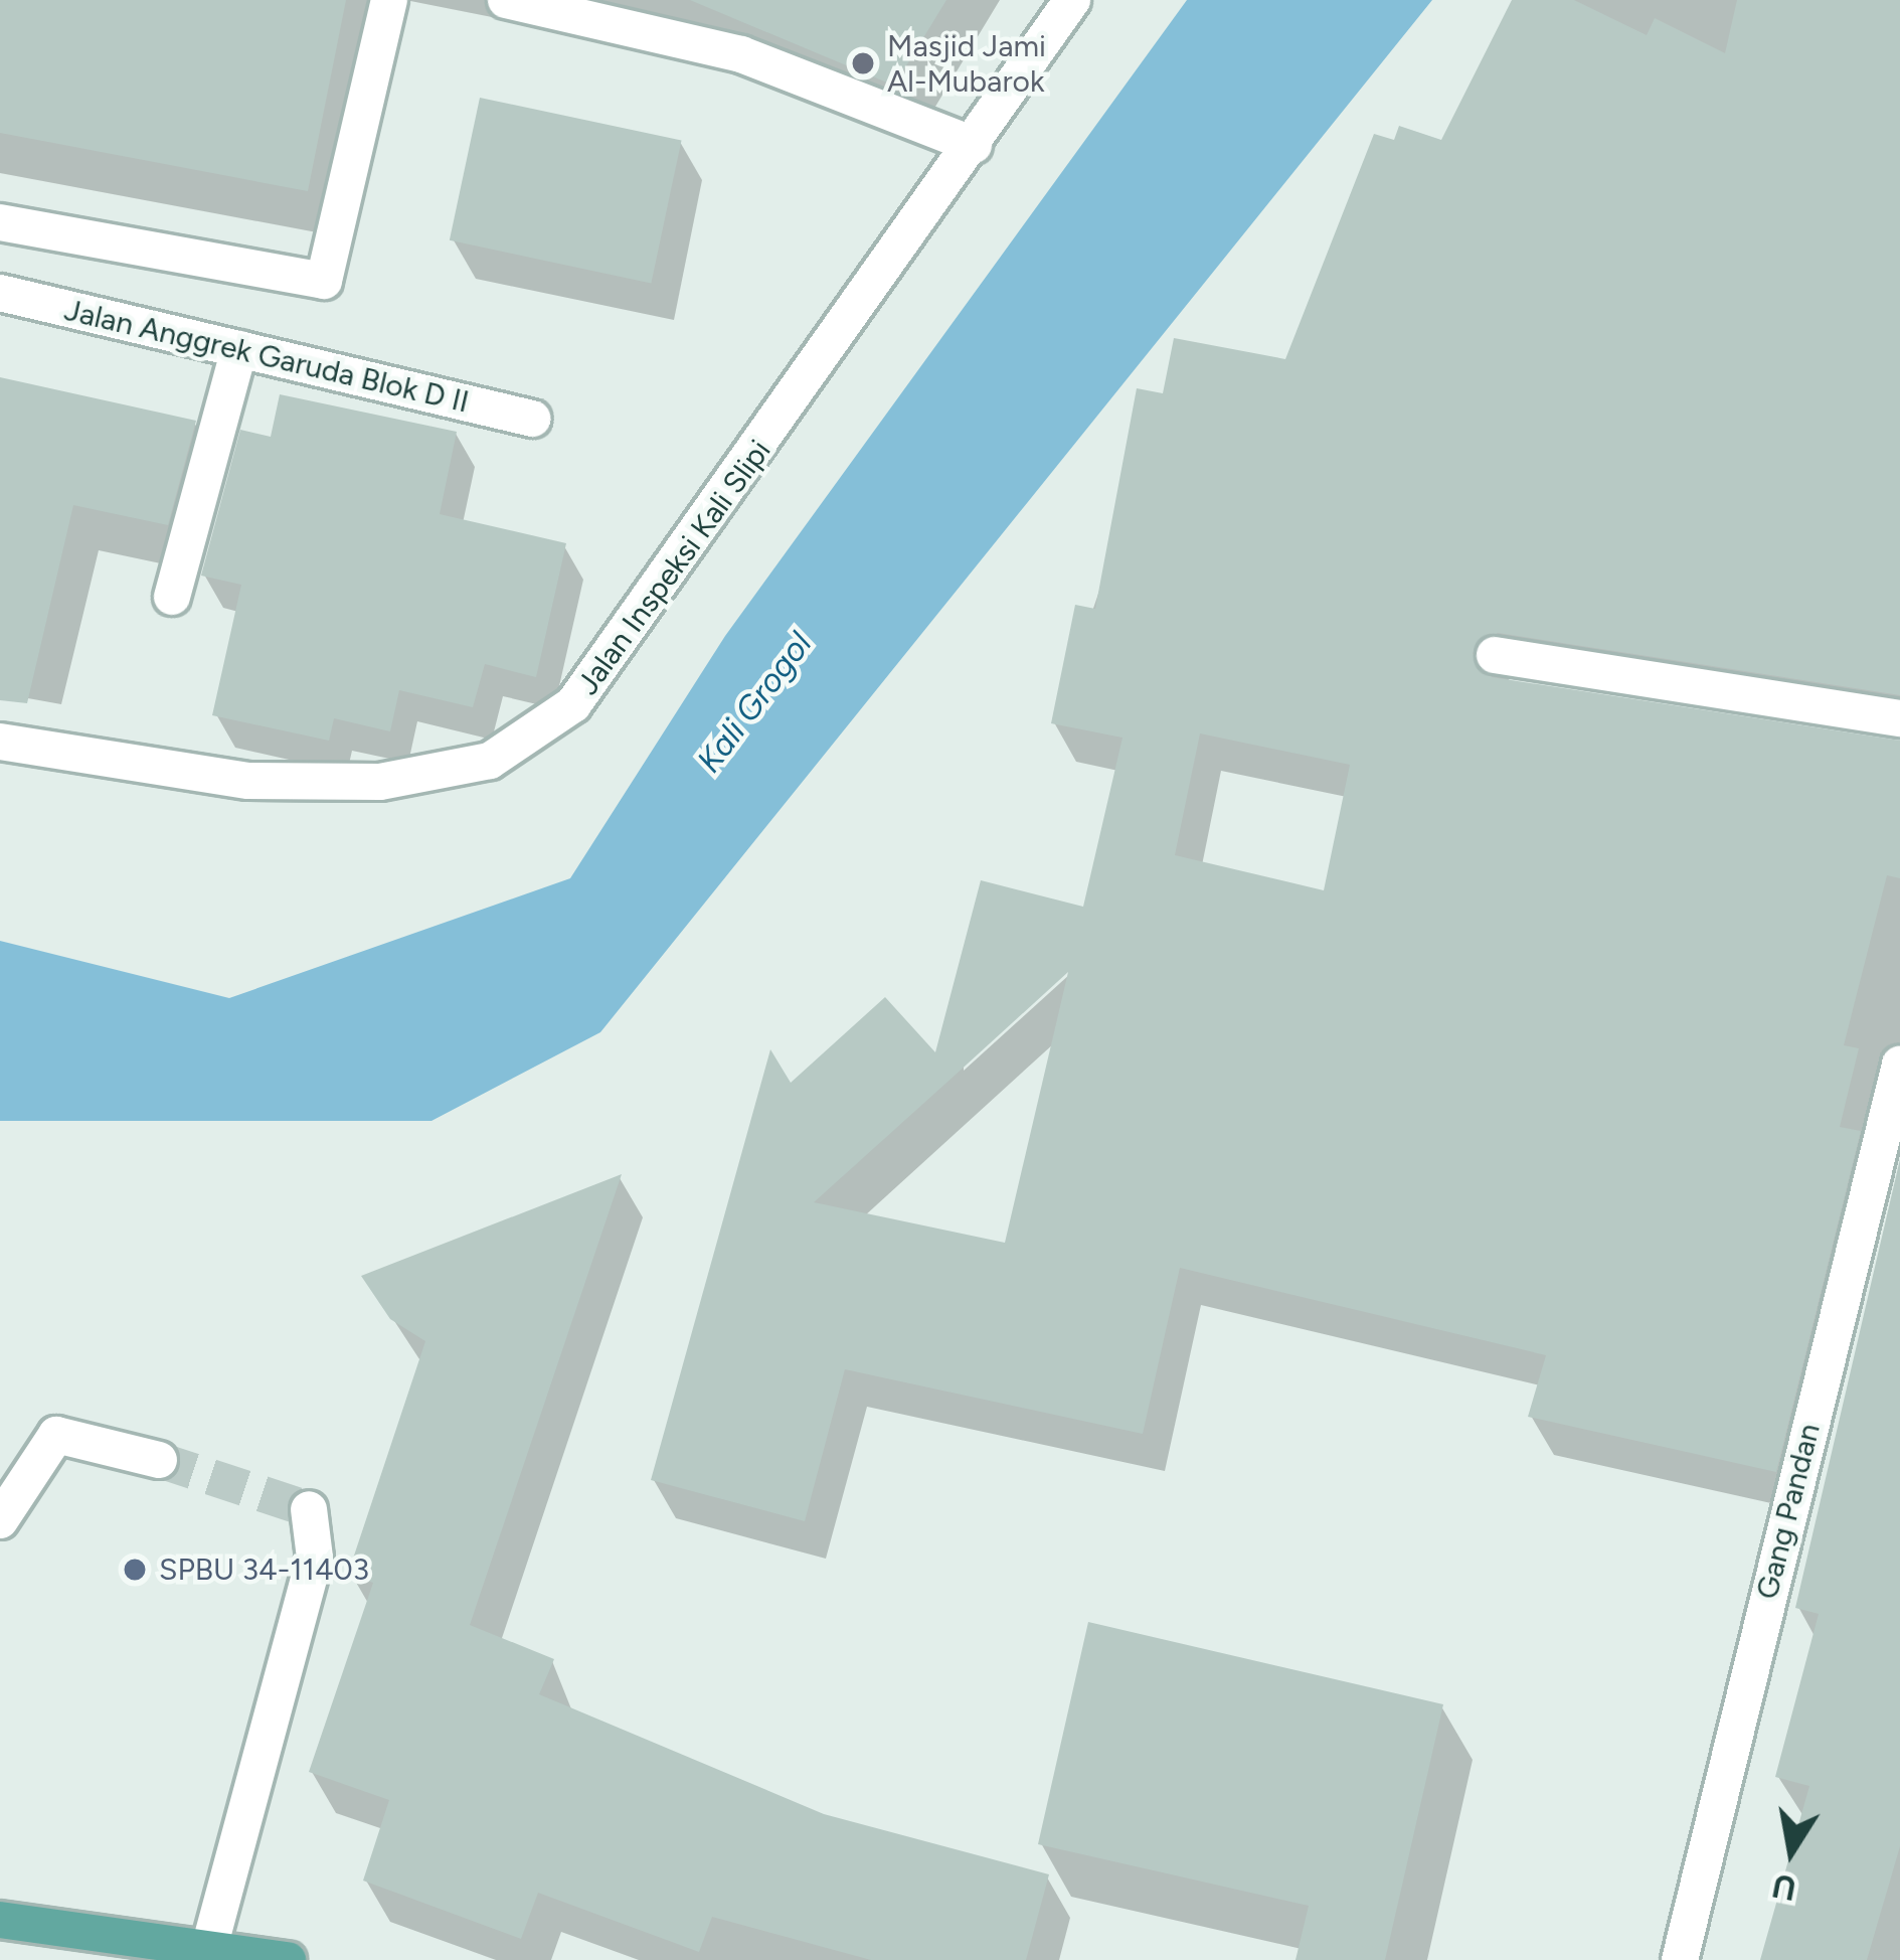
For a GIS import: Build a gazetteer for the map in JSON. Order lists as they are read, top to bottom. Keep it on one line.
{"streets":{"street":["Jalan Anggrek Garuda Blok D II","Jalan Inspeksi Kali Slipi","Gang Pandan"]},"water":["Kali Grogol"],"places":["Masjid Jami Al-Mubarok","SPBU 34-11403"],"north":"bottom"}
